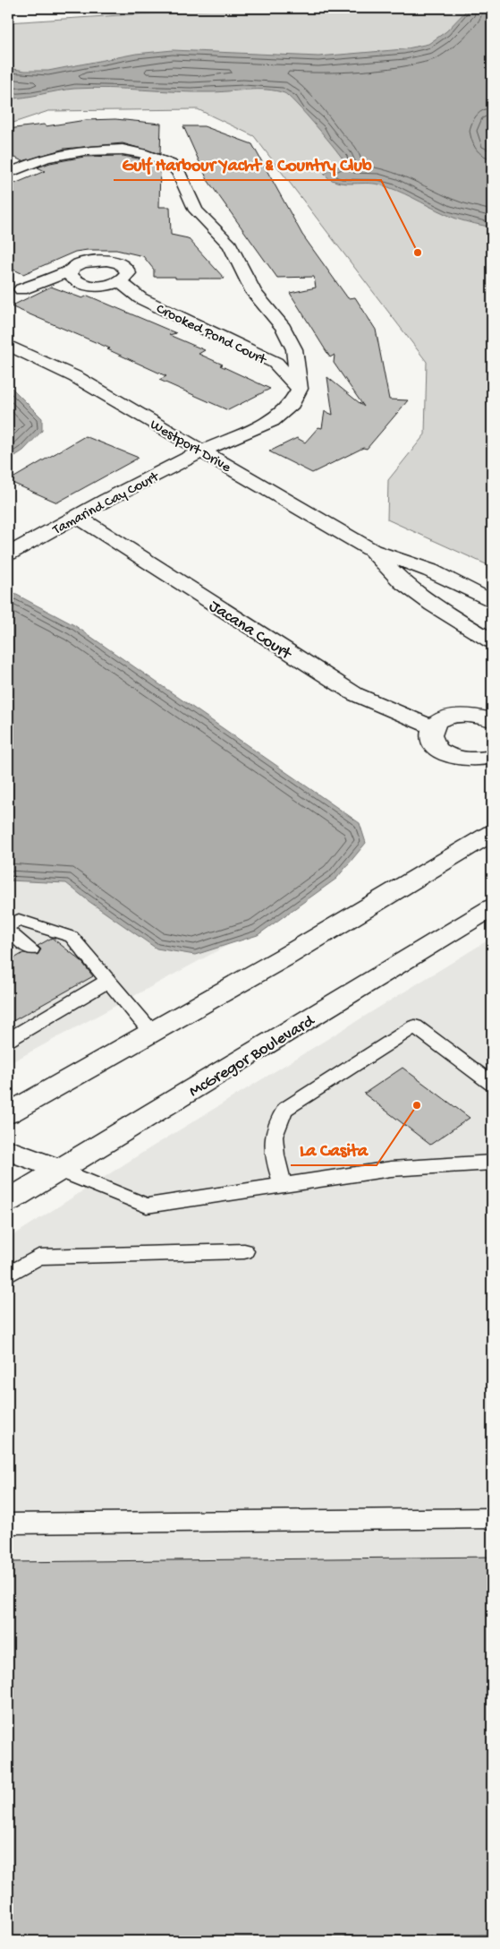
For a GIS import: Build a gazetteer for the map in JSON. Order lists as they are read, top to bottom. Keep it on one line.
{"streets":{"street":["Crooked Pond Court","Westport Drive","Tamarind Cay Court","Jacana Court","McGregor Boulevard"]},"crossings":[["Crooked Pond Court","Tamarind Cay Court"],["Westport Drive","Tamarind Cay Court"],["Tamarind Cay Court","Jacana Court"]],"places":["Gulf Harbour Yacht & Country Club","La Casita"]}
